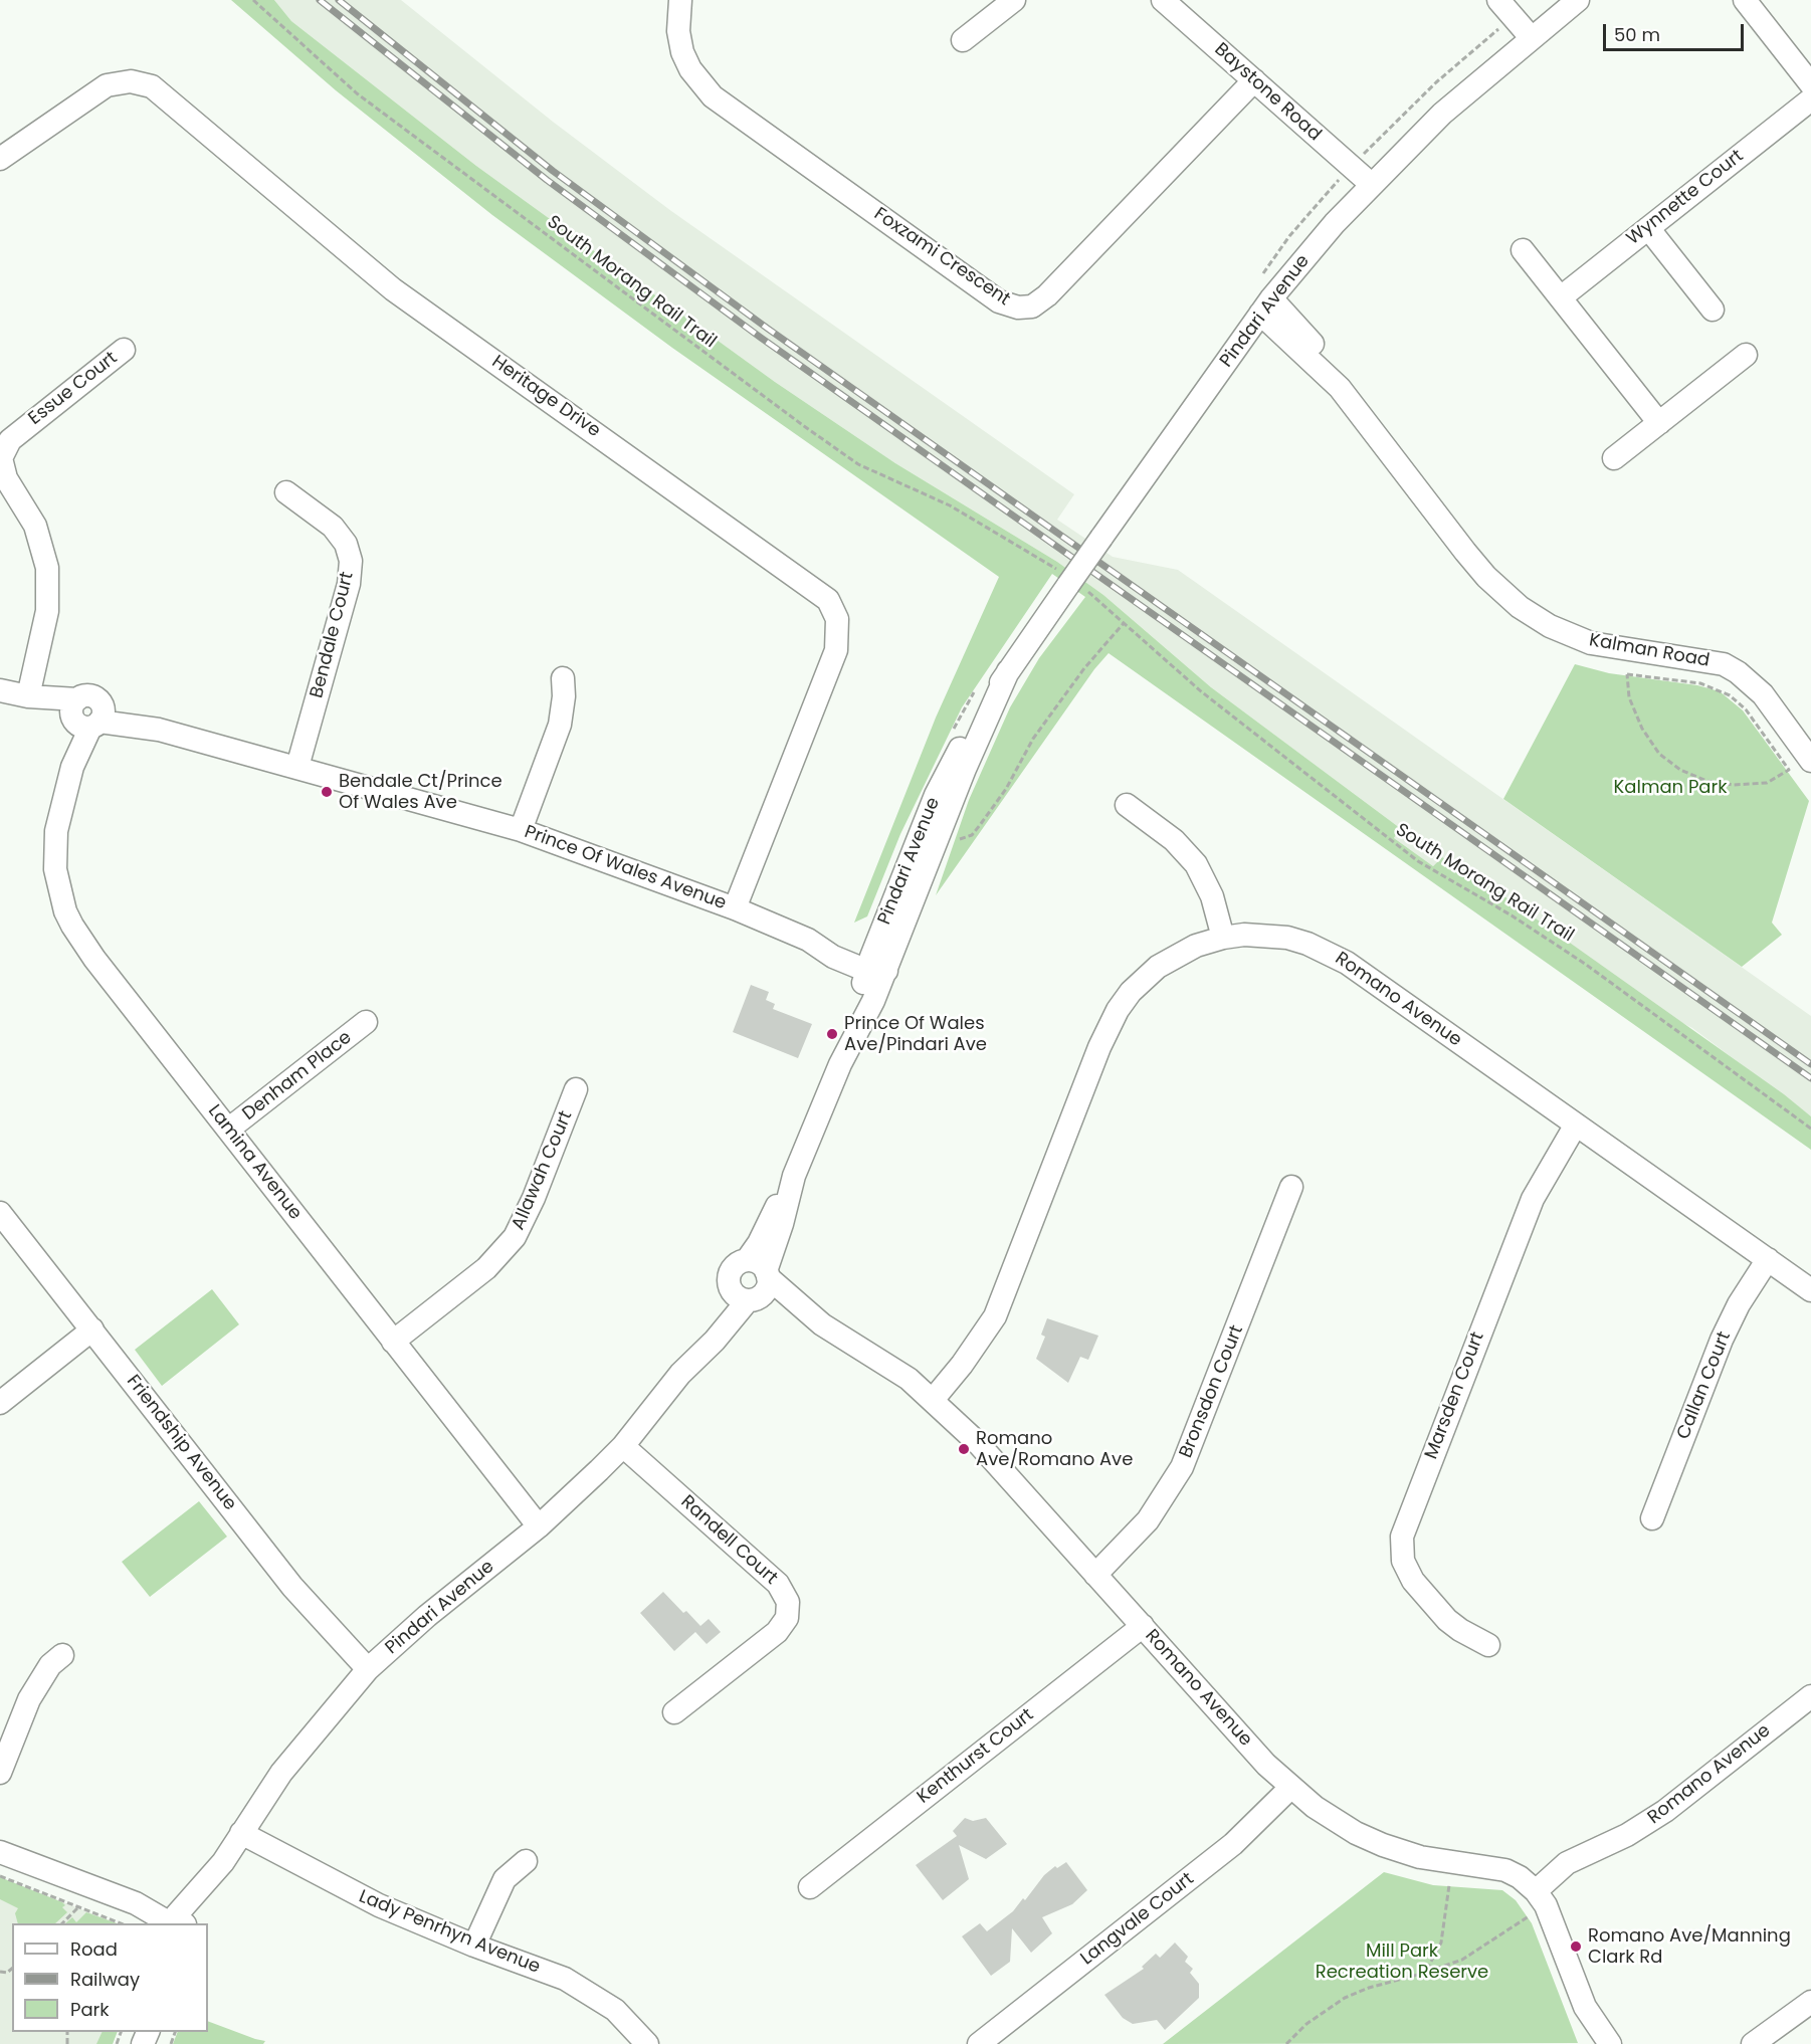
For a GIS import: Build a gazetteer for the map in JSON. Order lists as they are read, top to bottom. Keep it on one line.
{"streets":{"street":["Baystone Road","Wynnette Court","Foxzami Crescent","Pindari Avenue","Essue Court","Heritage Drive","Bendale Court","Kalman Road","Prince Of Wales Avenue","Romano Avenue","Denham Place","Lamina Avenue","Allawah Court","Callan Court","Bronsdon Court","Marsden Court","Friendship Avenue","Randell Court","Kenthurst Court","Langvale Court","Lady Penrhyn Avenue"],"path":["South Morang Rail Trail"]},"crossings":[["Baystone Road","Foxzami Crescent"],["Baystone Road","Pindari Avenue"],["Pindari Avenue","Kalman Road"],["Pindari Avenue","Prince Of Wales Avenue"],["Pindari Avenue","Romano Avenue"],["Pindari Avenue","Lamina Avenue"],["Pindari Avenue","Friendship Avenue"],["Pindari Avenue","Randell Court"],["Pindari Avenue","Lady Penrhyn Avenue"],["Essue Court","Prince Of Wales Avenue"],["Heritage Drive","Prince Of Wales Avenue"],["Bendale Court","Prince Of Wales Avenue"],["Prince Of Wales Avenue","Lamina Avenue"],["Romano Avenue","Callan Court"],["Romano Avenue","Bronsdon Court"],["Romano Avenue","Marsden Court"],["Romano Avenue","Kenthurst Court"],["Romano Avenue","Langvale Court"],["Denham Place","Lamina Avenue"],["Lamina Avenue","Allawah Court"]],"parks":["Kalman Park","Mill Park Recreation Reserve"],"places":["Bendale Ct/Prince Of Wales Ave","Prince Of Wales Ave/Pindari Ave","Romano Ave/Romano Ave","Romano Ave/Manning Clark Rd"],"legend":["Road","Railway","Park"],"scale_bar":"50 m"}
